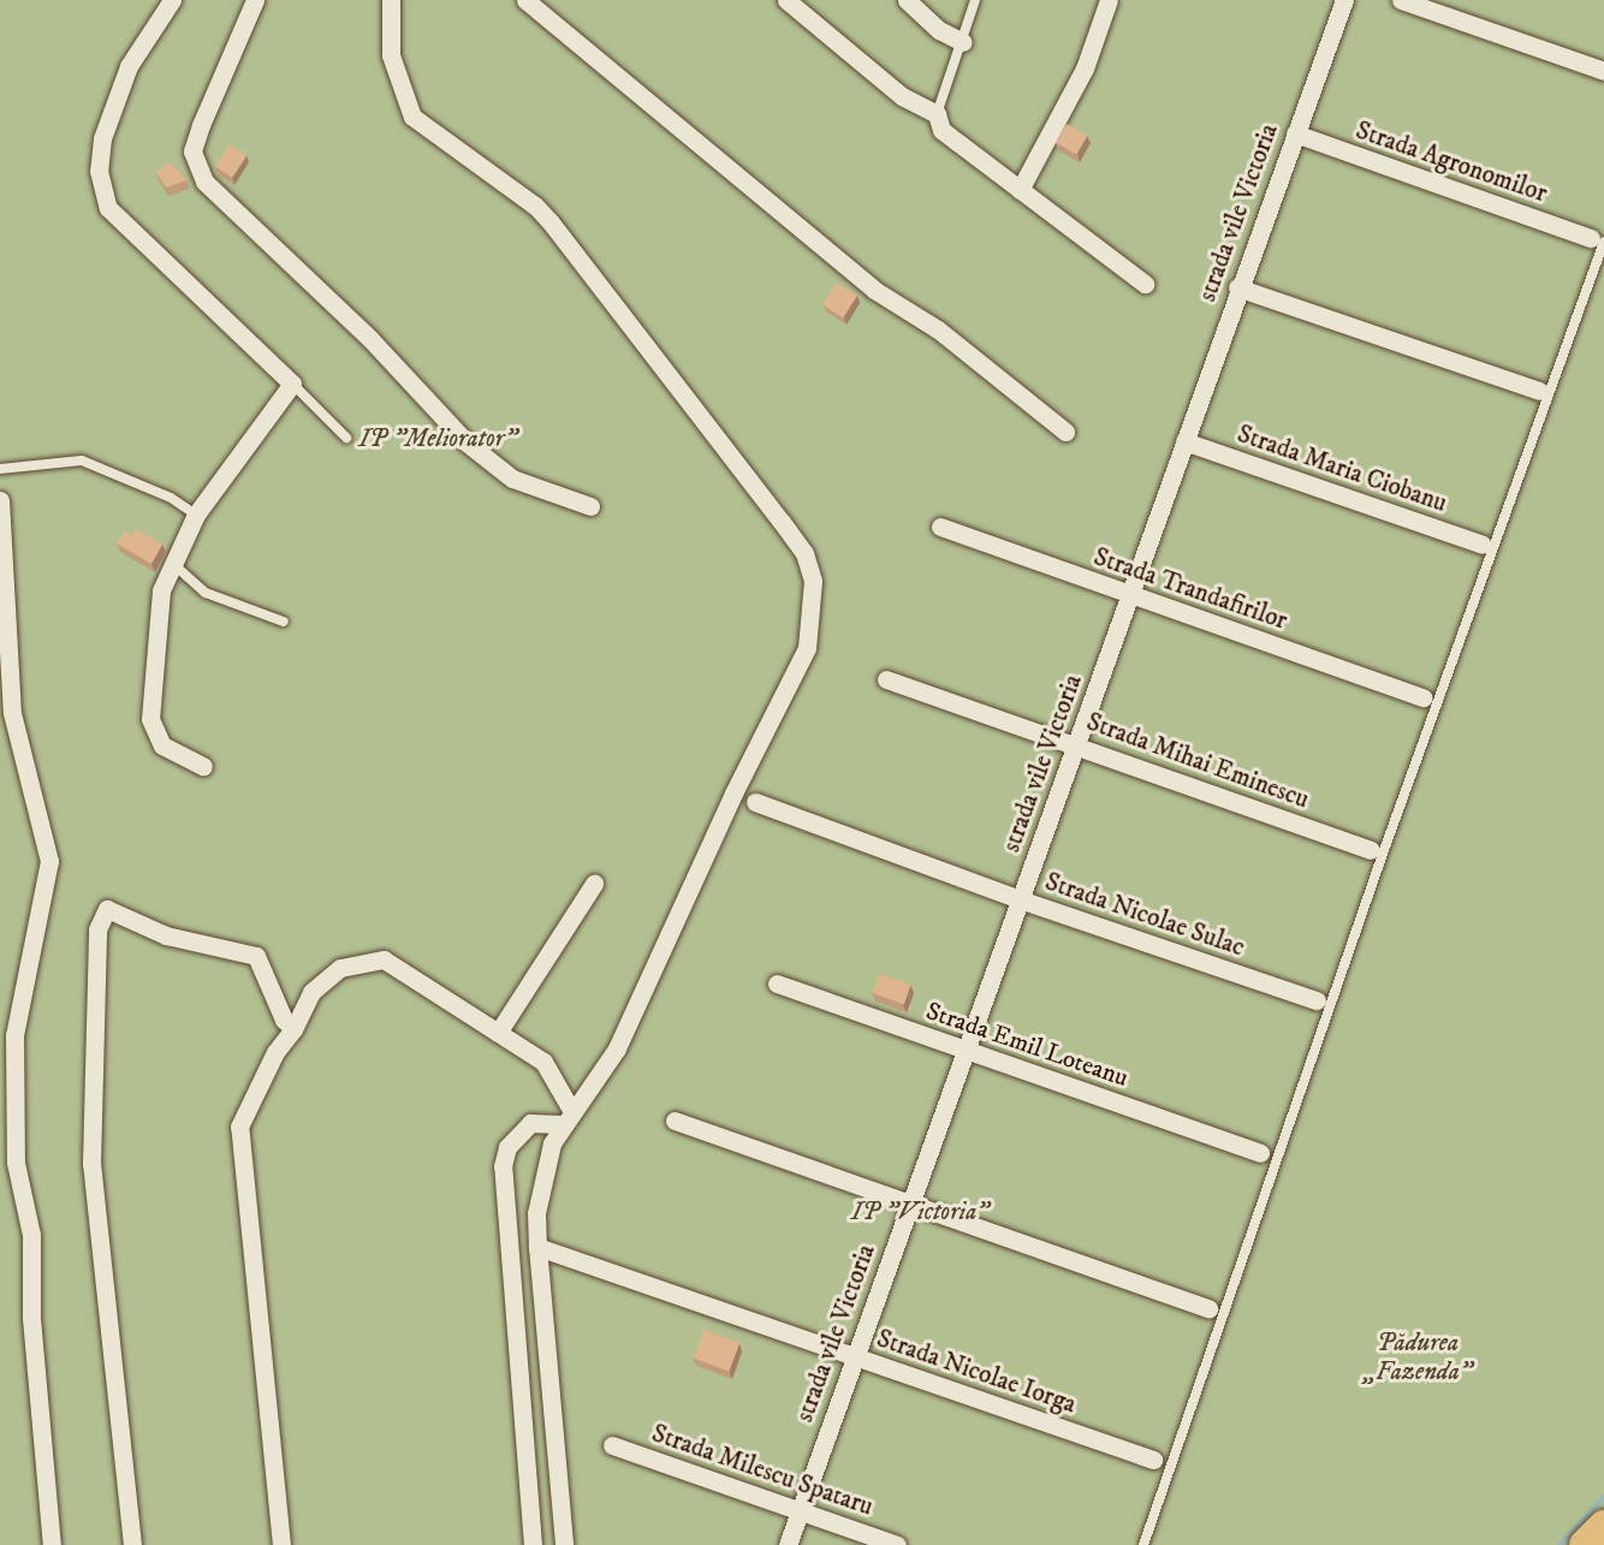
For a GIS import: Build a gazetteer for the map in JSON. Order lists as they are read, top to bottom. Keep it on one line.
{"streets":{"street":["Strada Agronomilor","strada vile Victoria","Strada Maria Ciobanu","Strada Trandafirilor","Strada Mihai Eminescu","Strada Nicolae Sulac","Strada Emil Loteanu","Strada Nicolae Iorga","Strada Milescu Spataru"]},"crossings":[["Strada Agronomilor","strada vile Victoria"],["strada vile Victoria","Strada Maria Ciobanu"],["strada vile Victoria","Strada Trandafirilor"],["strada vile Victoria","Strada Mihai Eminescu"],["strada vile Victoria","Strada Nicolae Sulac"],["strada vile Victoria","Strada Emil Loteanu"],["strada vile Victoria","Strada Nicolae Iorga"],["strada vile Victoria","Strada Milescu Spataru"]],"parks":["IP \"Meliorator\"","IP \"Victoria\"","Pădurea „Fazenda”"]}
